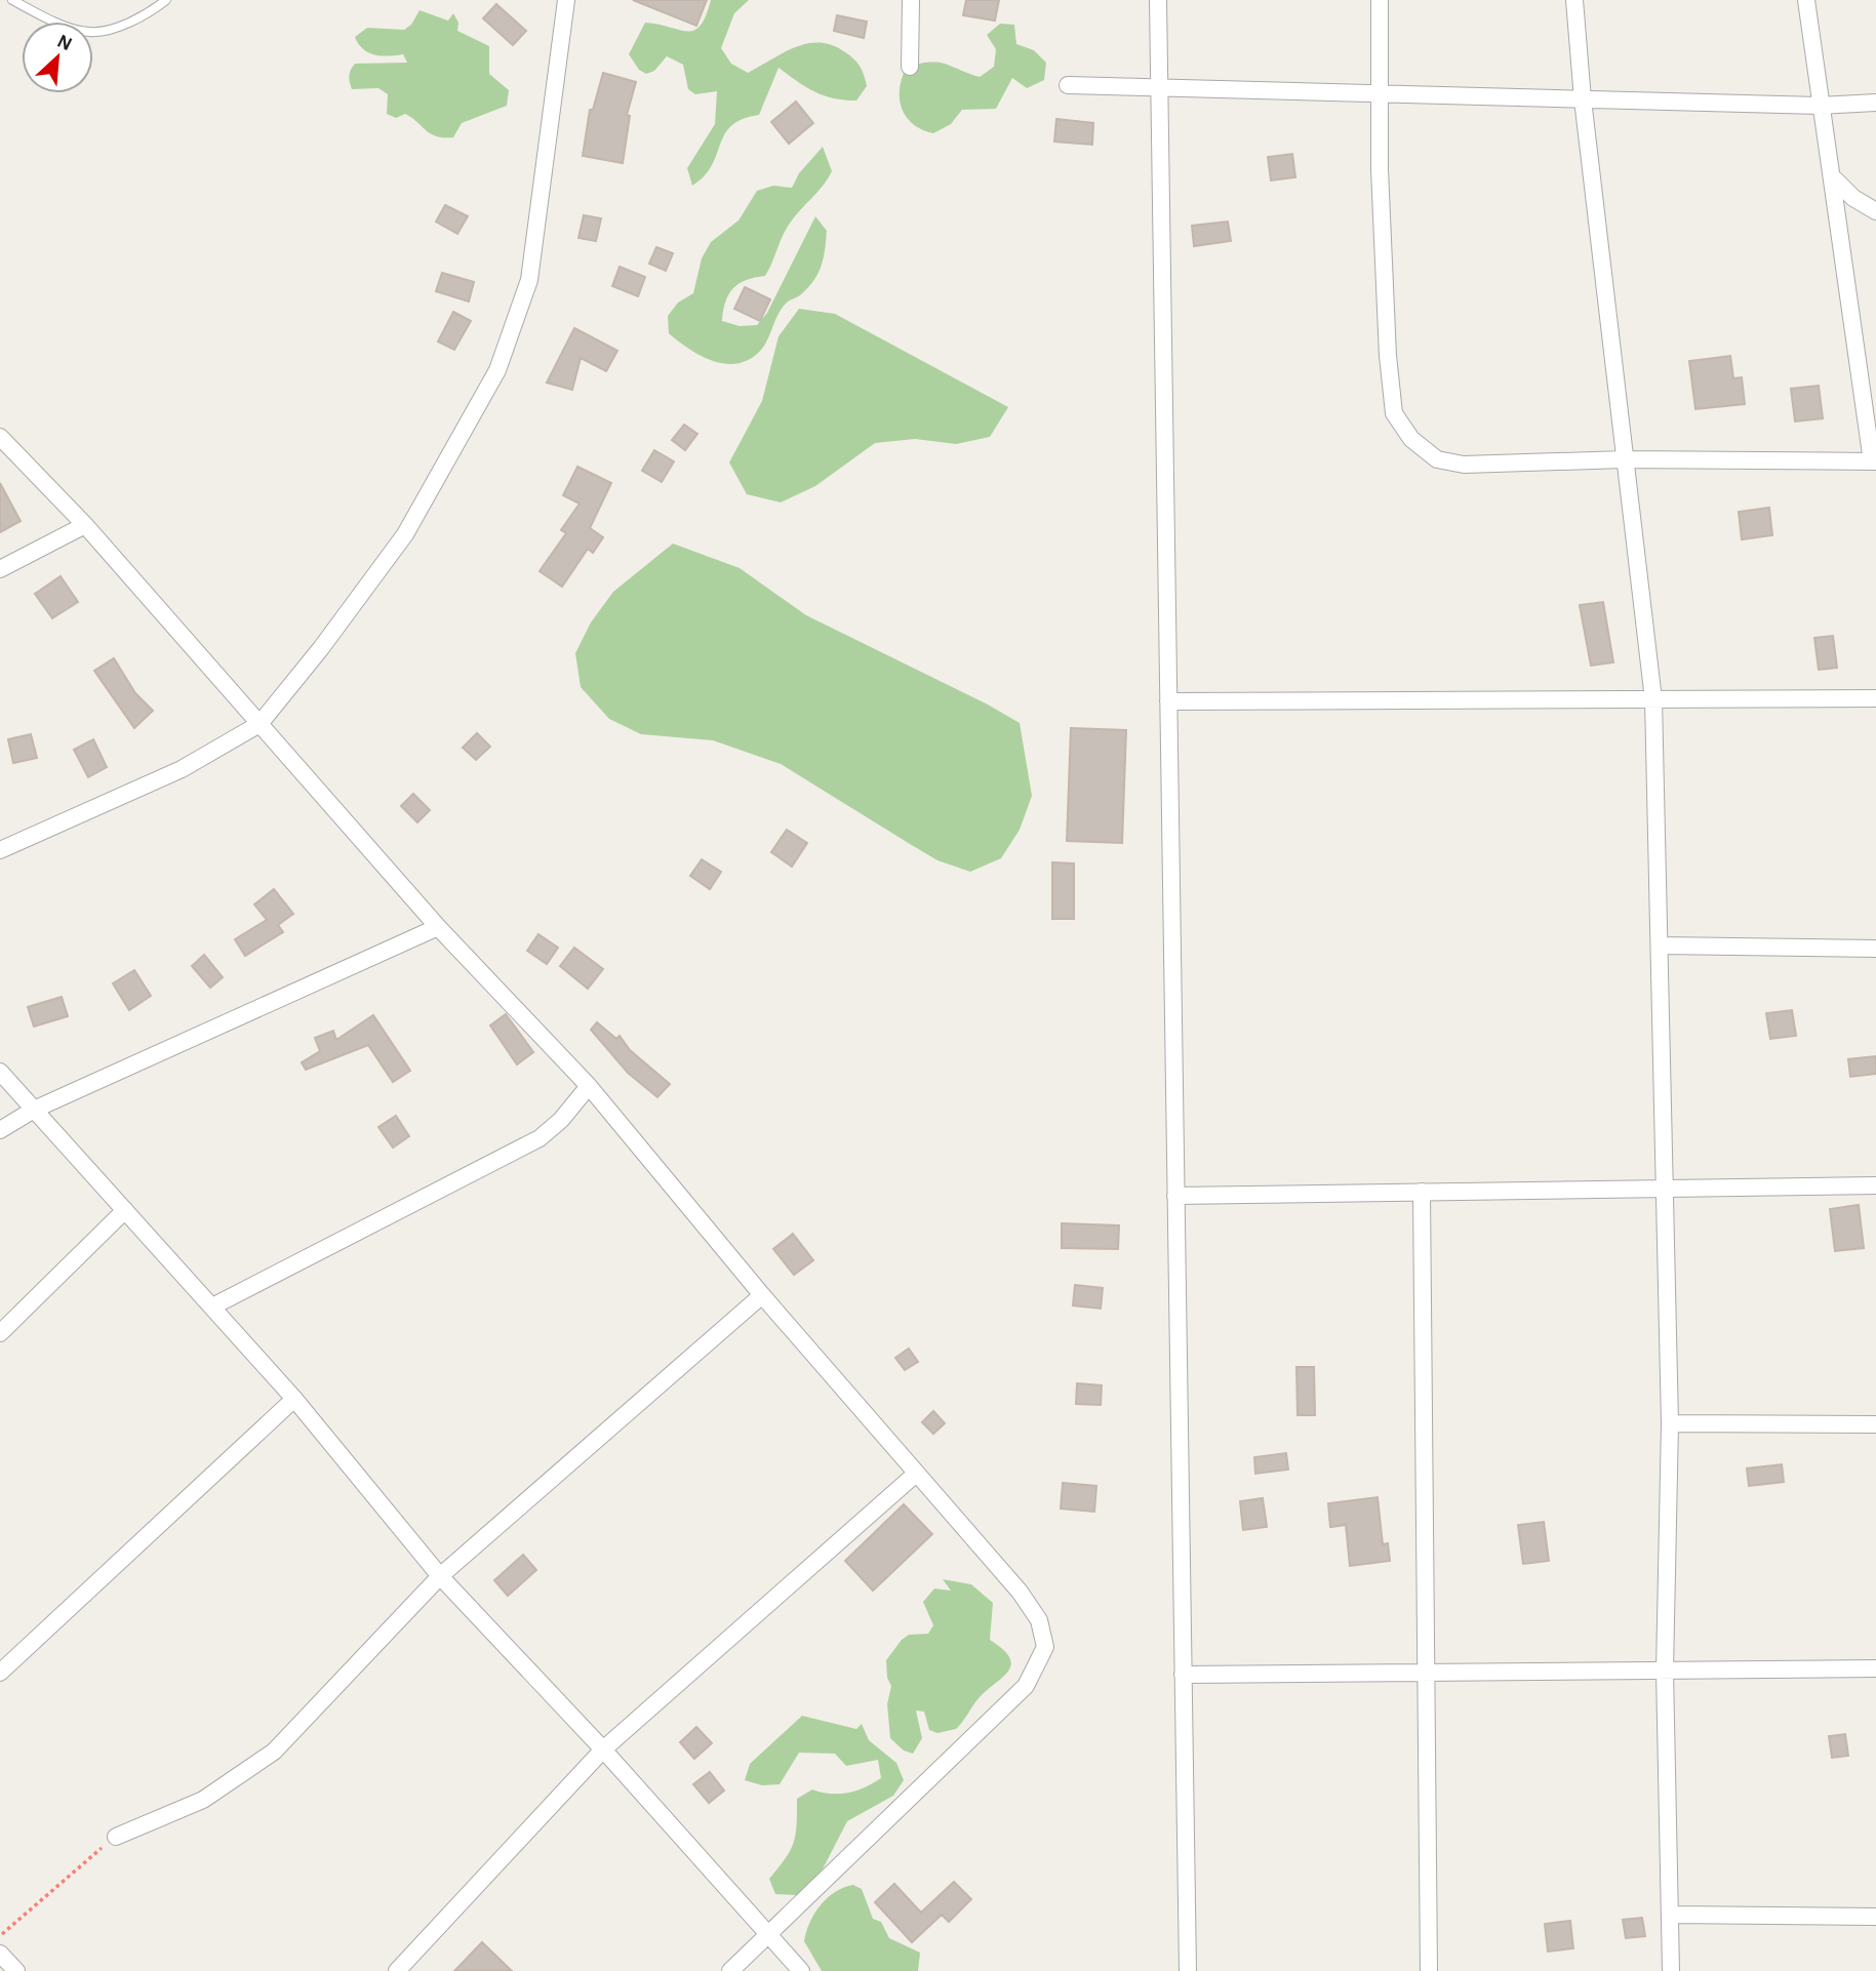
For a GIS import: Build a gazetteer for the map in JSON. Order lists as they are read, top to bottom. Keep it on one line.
{"north":"top right"}
